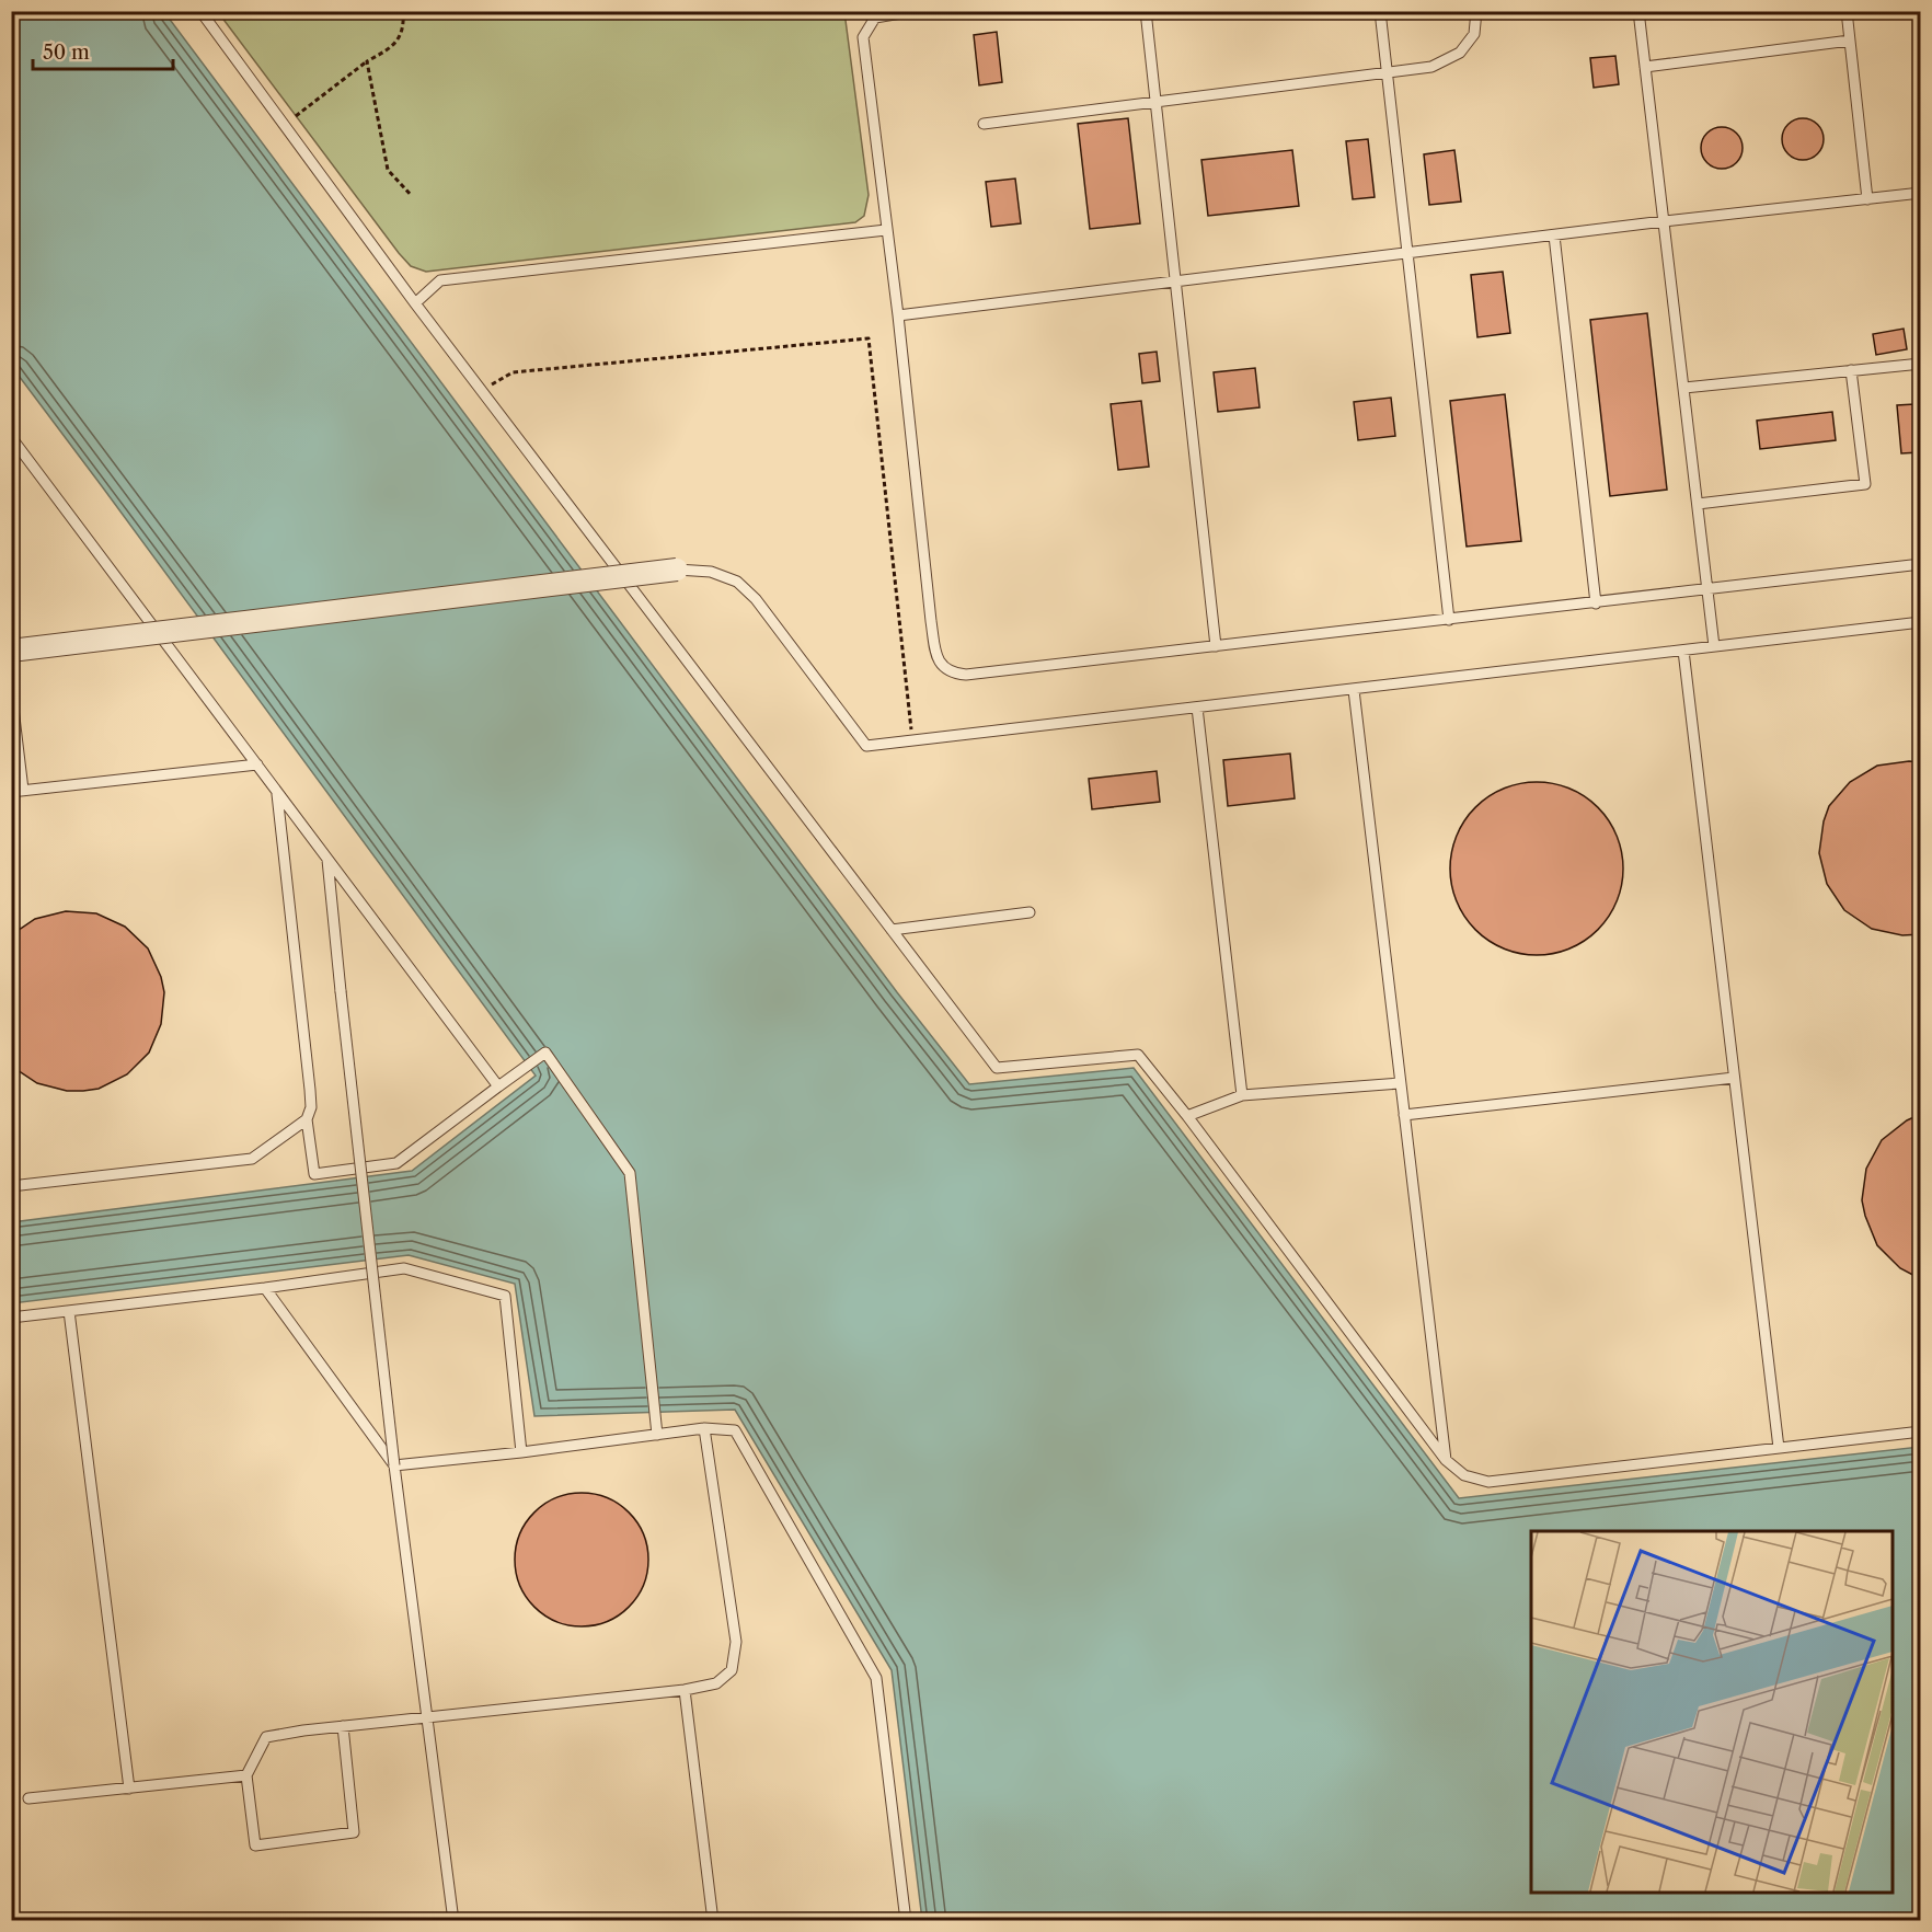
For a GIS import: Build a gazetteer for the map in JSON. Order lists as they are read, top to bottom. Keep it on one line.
{"scale_bar":"50 m"}
